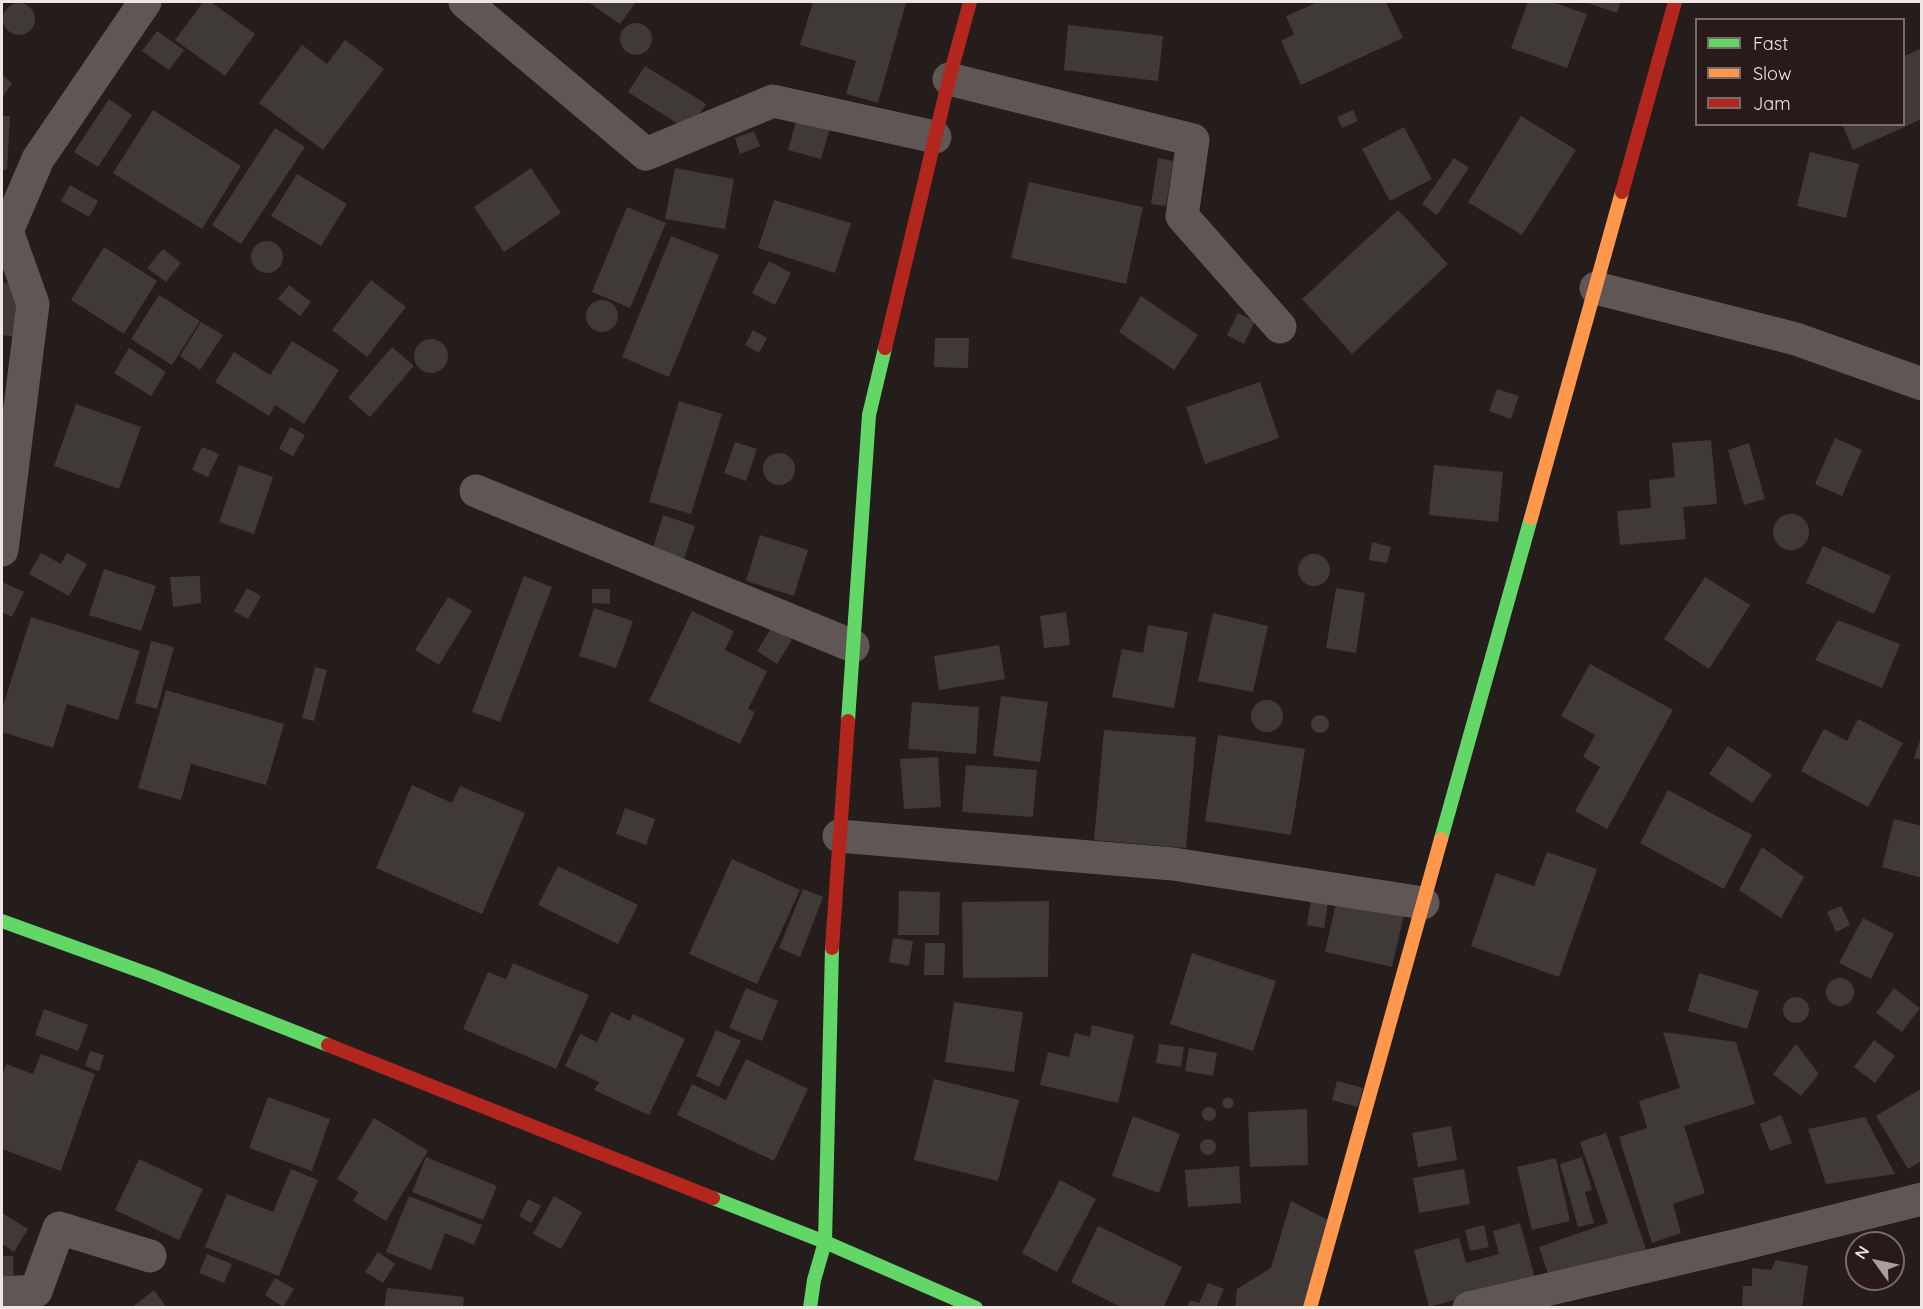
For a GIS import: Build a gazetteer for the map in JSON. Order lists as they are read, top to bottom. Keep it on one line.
{"legend":["Fast","Slow","Jam"],"north":"top left"}
